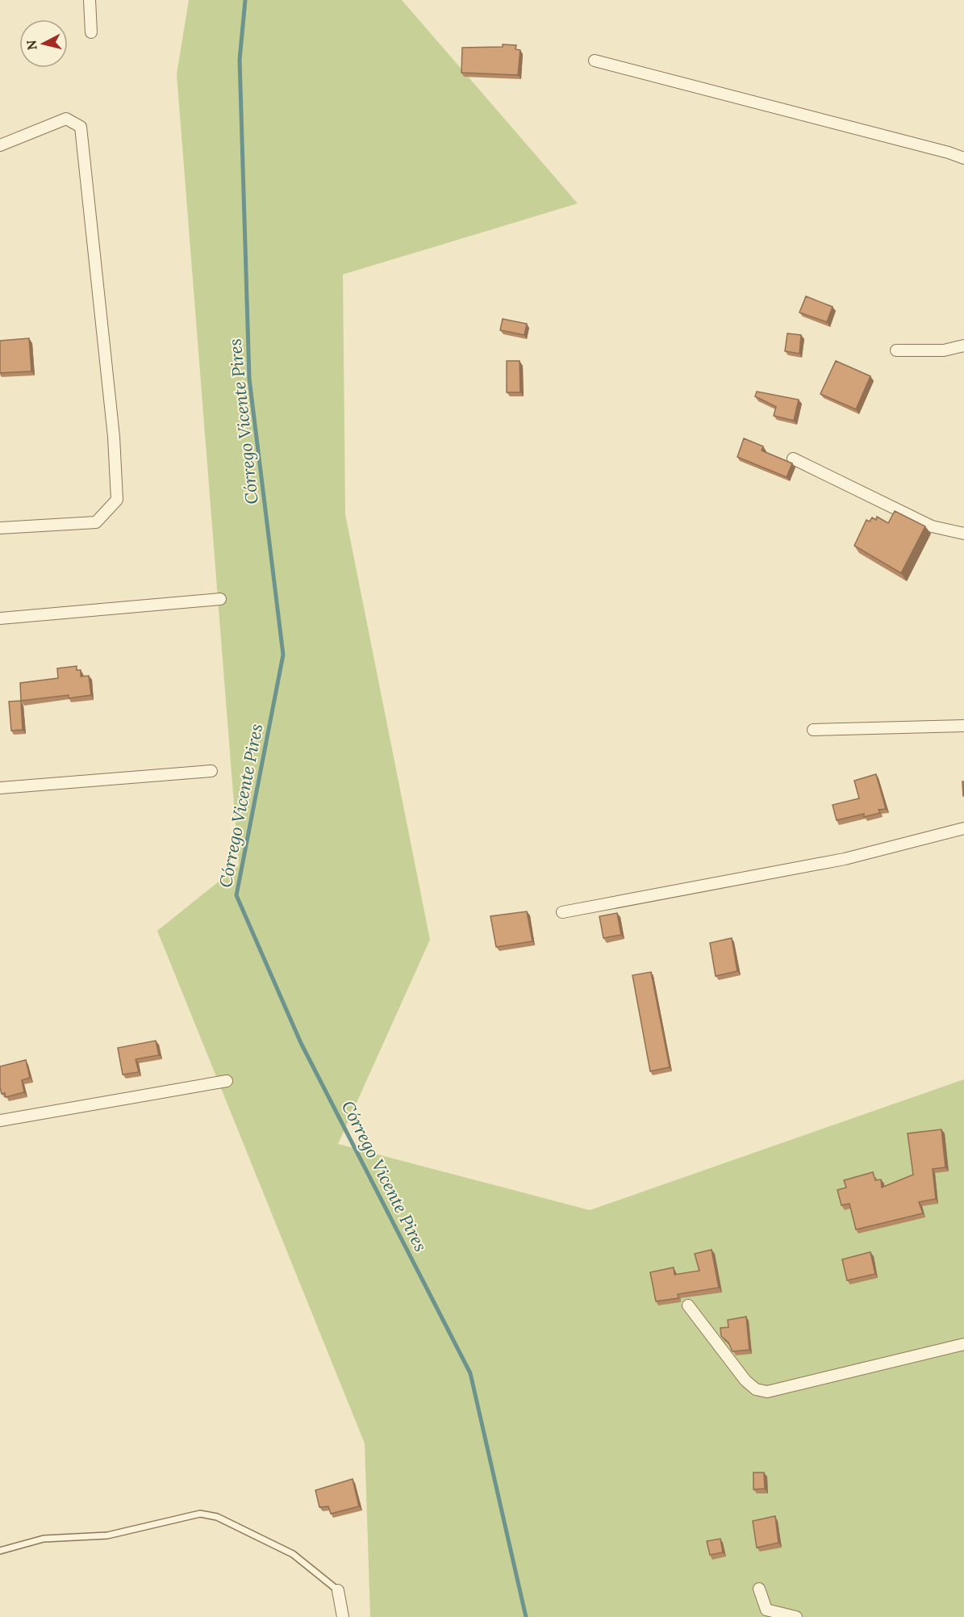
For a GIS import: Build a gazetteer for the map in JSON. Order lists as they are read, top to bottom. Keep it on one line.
{"water":["Córrego Vicente Pires"],"north":"left"}
